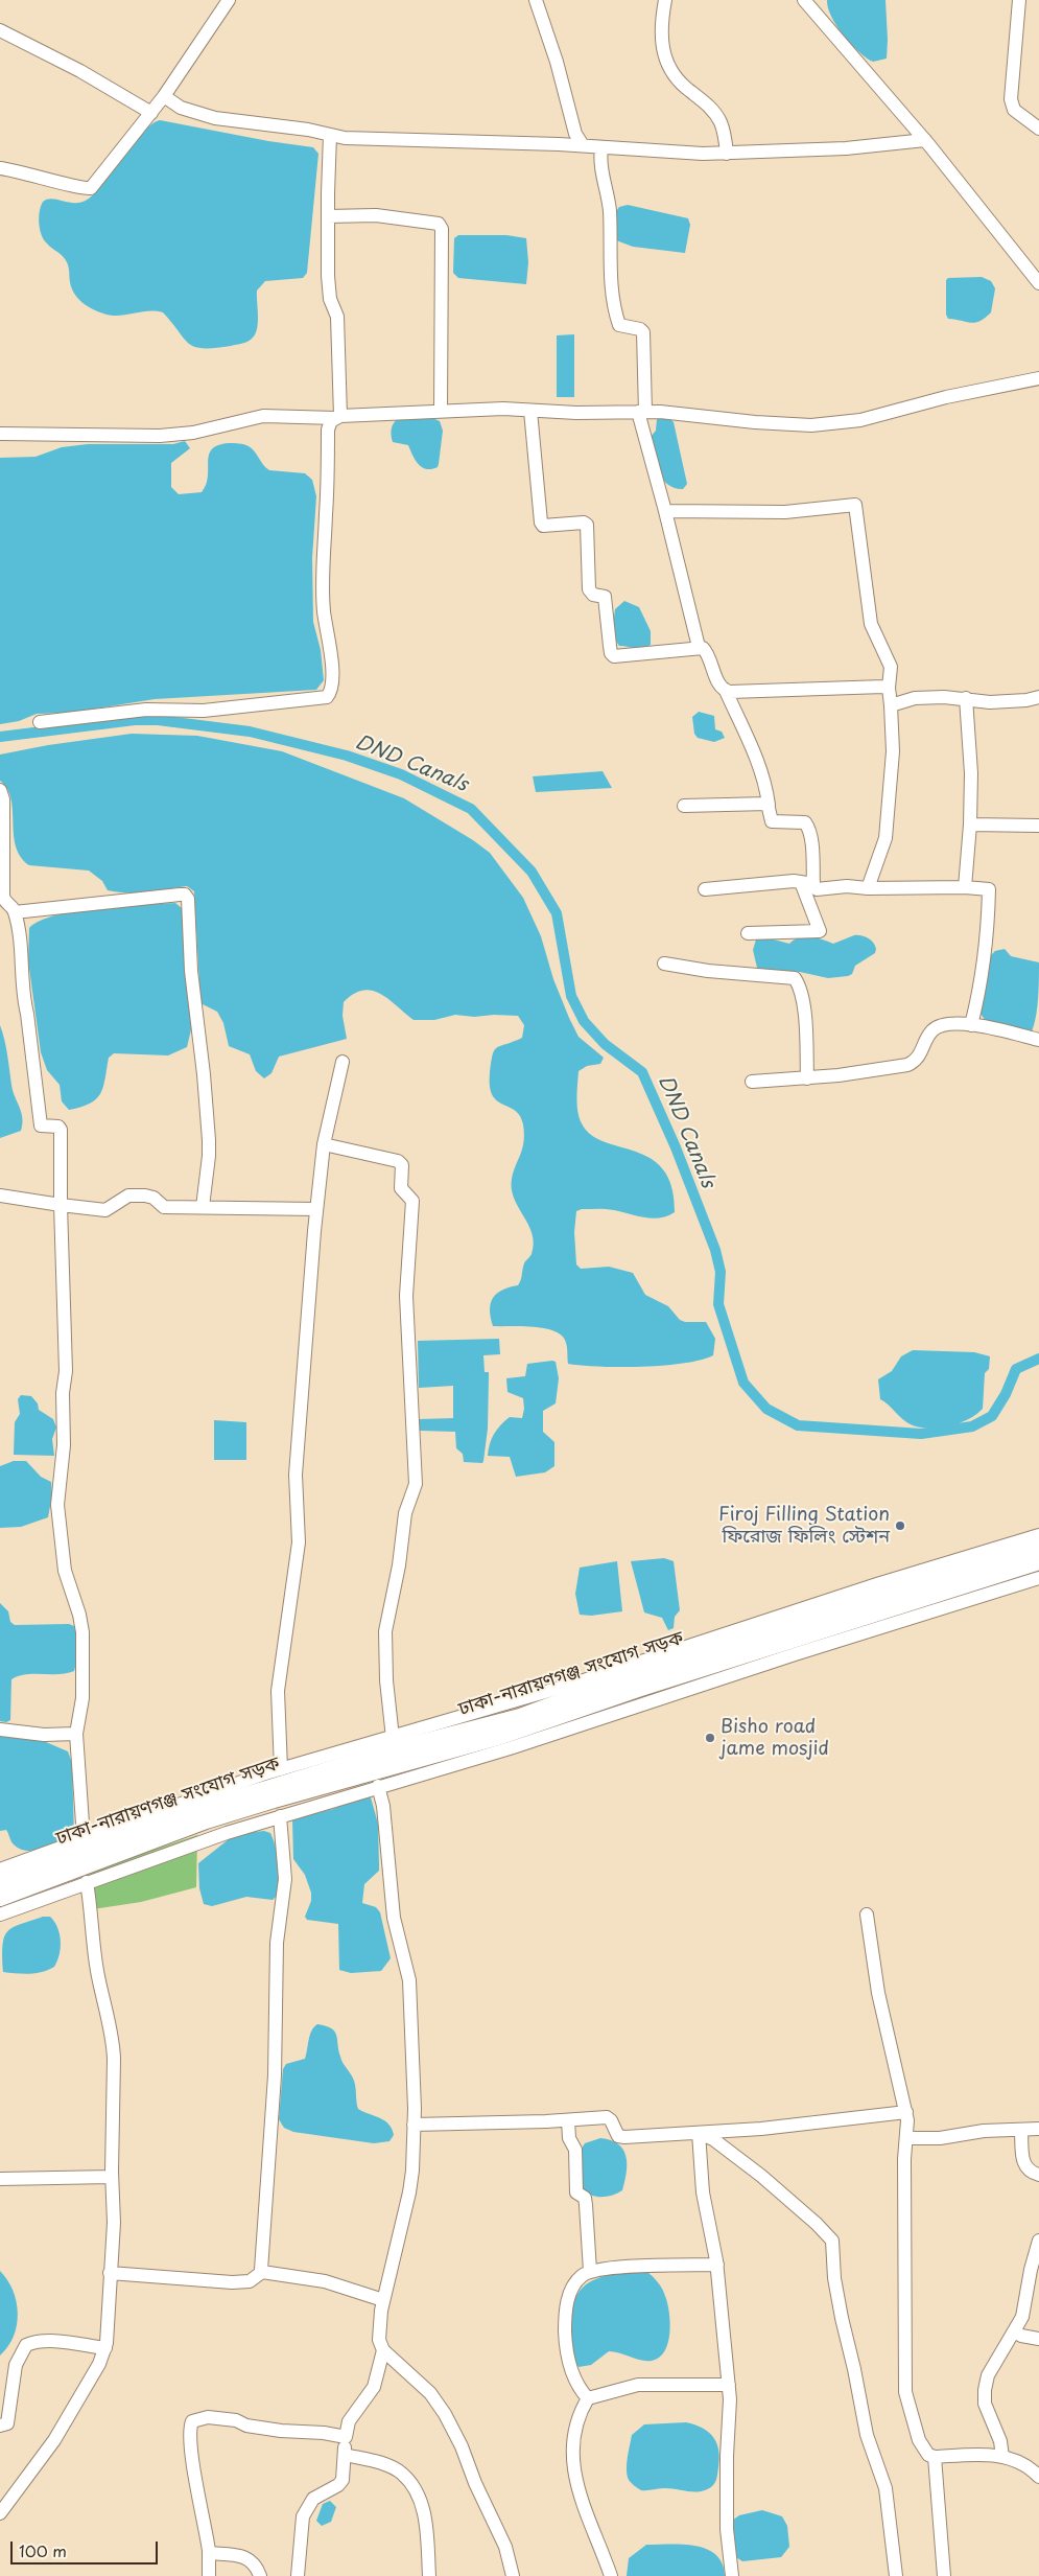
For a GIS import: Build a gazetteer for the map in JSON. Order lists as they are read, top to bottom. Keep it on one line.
{"streets":{"main road":["ঢাকা-নারায়ণগঞ্জ সংযোগ সড়ক"]},"water":["DND Canals"],"places":["Firoj Filling Station ফিরোজ ফিলিং স্টেশন","Bisho road jame mosjid"],"scale_bar":"100 m"}
